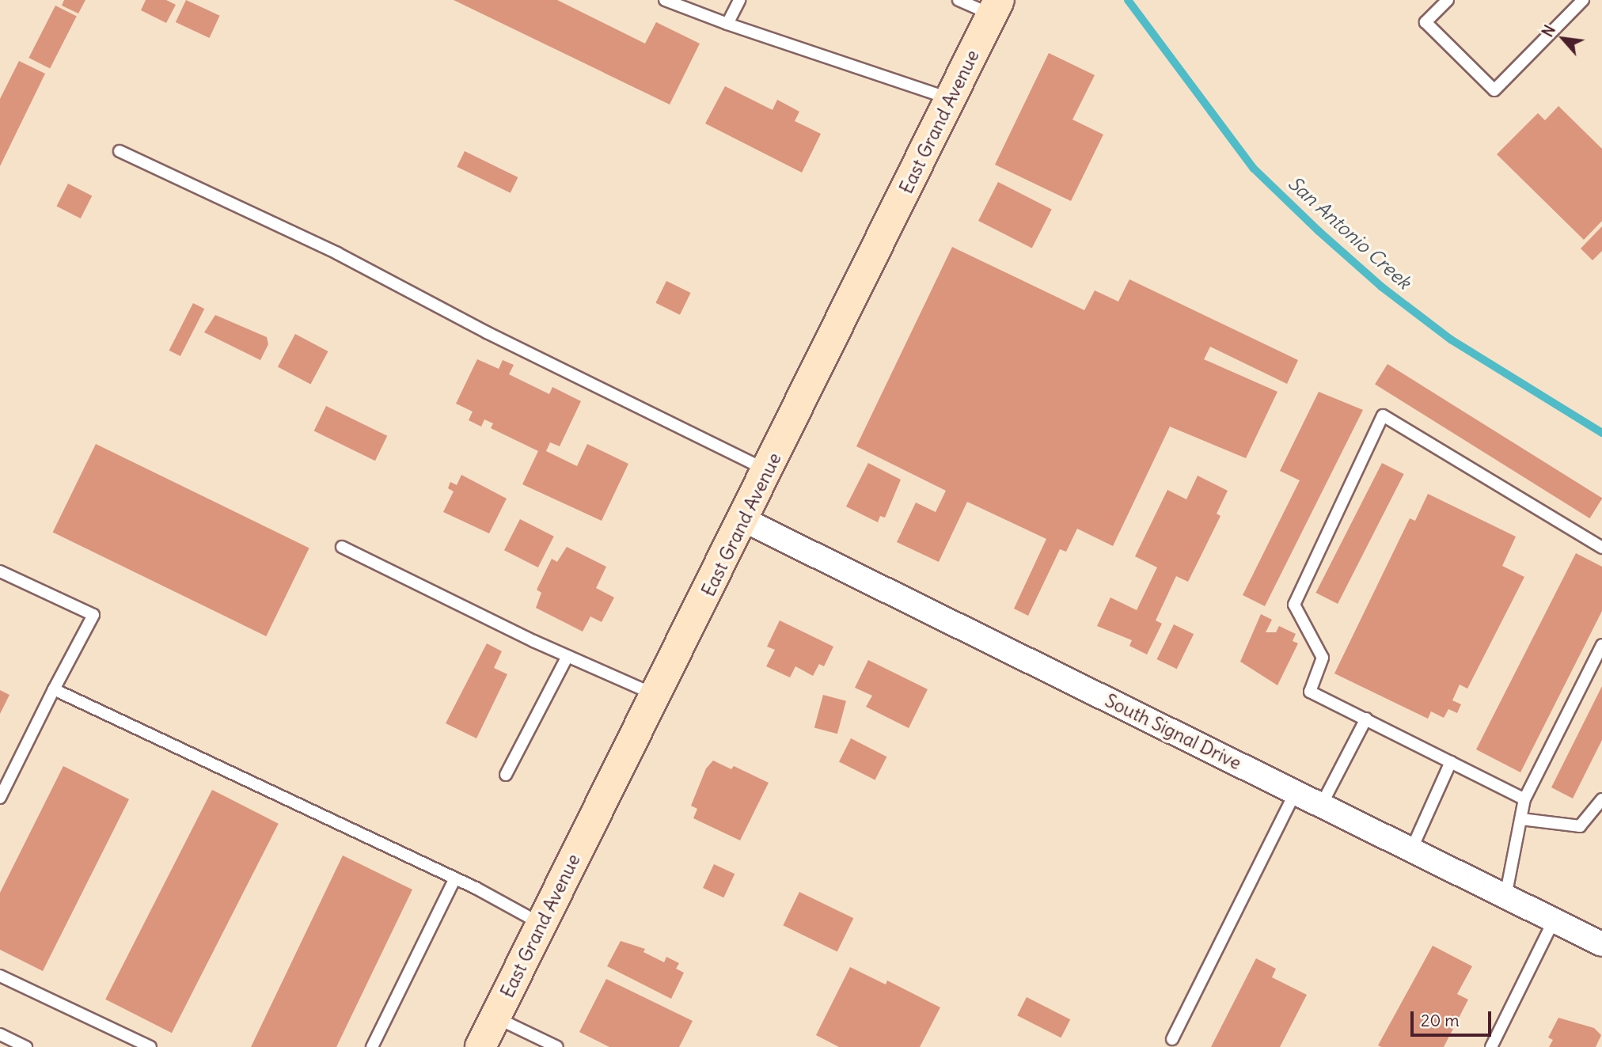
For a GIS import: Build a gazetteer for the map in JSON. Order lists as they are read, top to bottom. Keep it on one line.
{"streets":{"street":["East Grand Avenue","South Signal Drive"]},"crossings":[["East Grand Avenue","South Signal Drive"]],"water":["San Antonio Creek"],"scale_bar":"20 m","north":"top left"}
